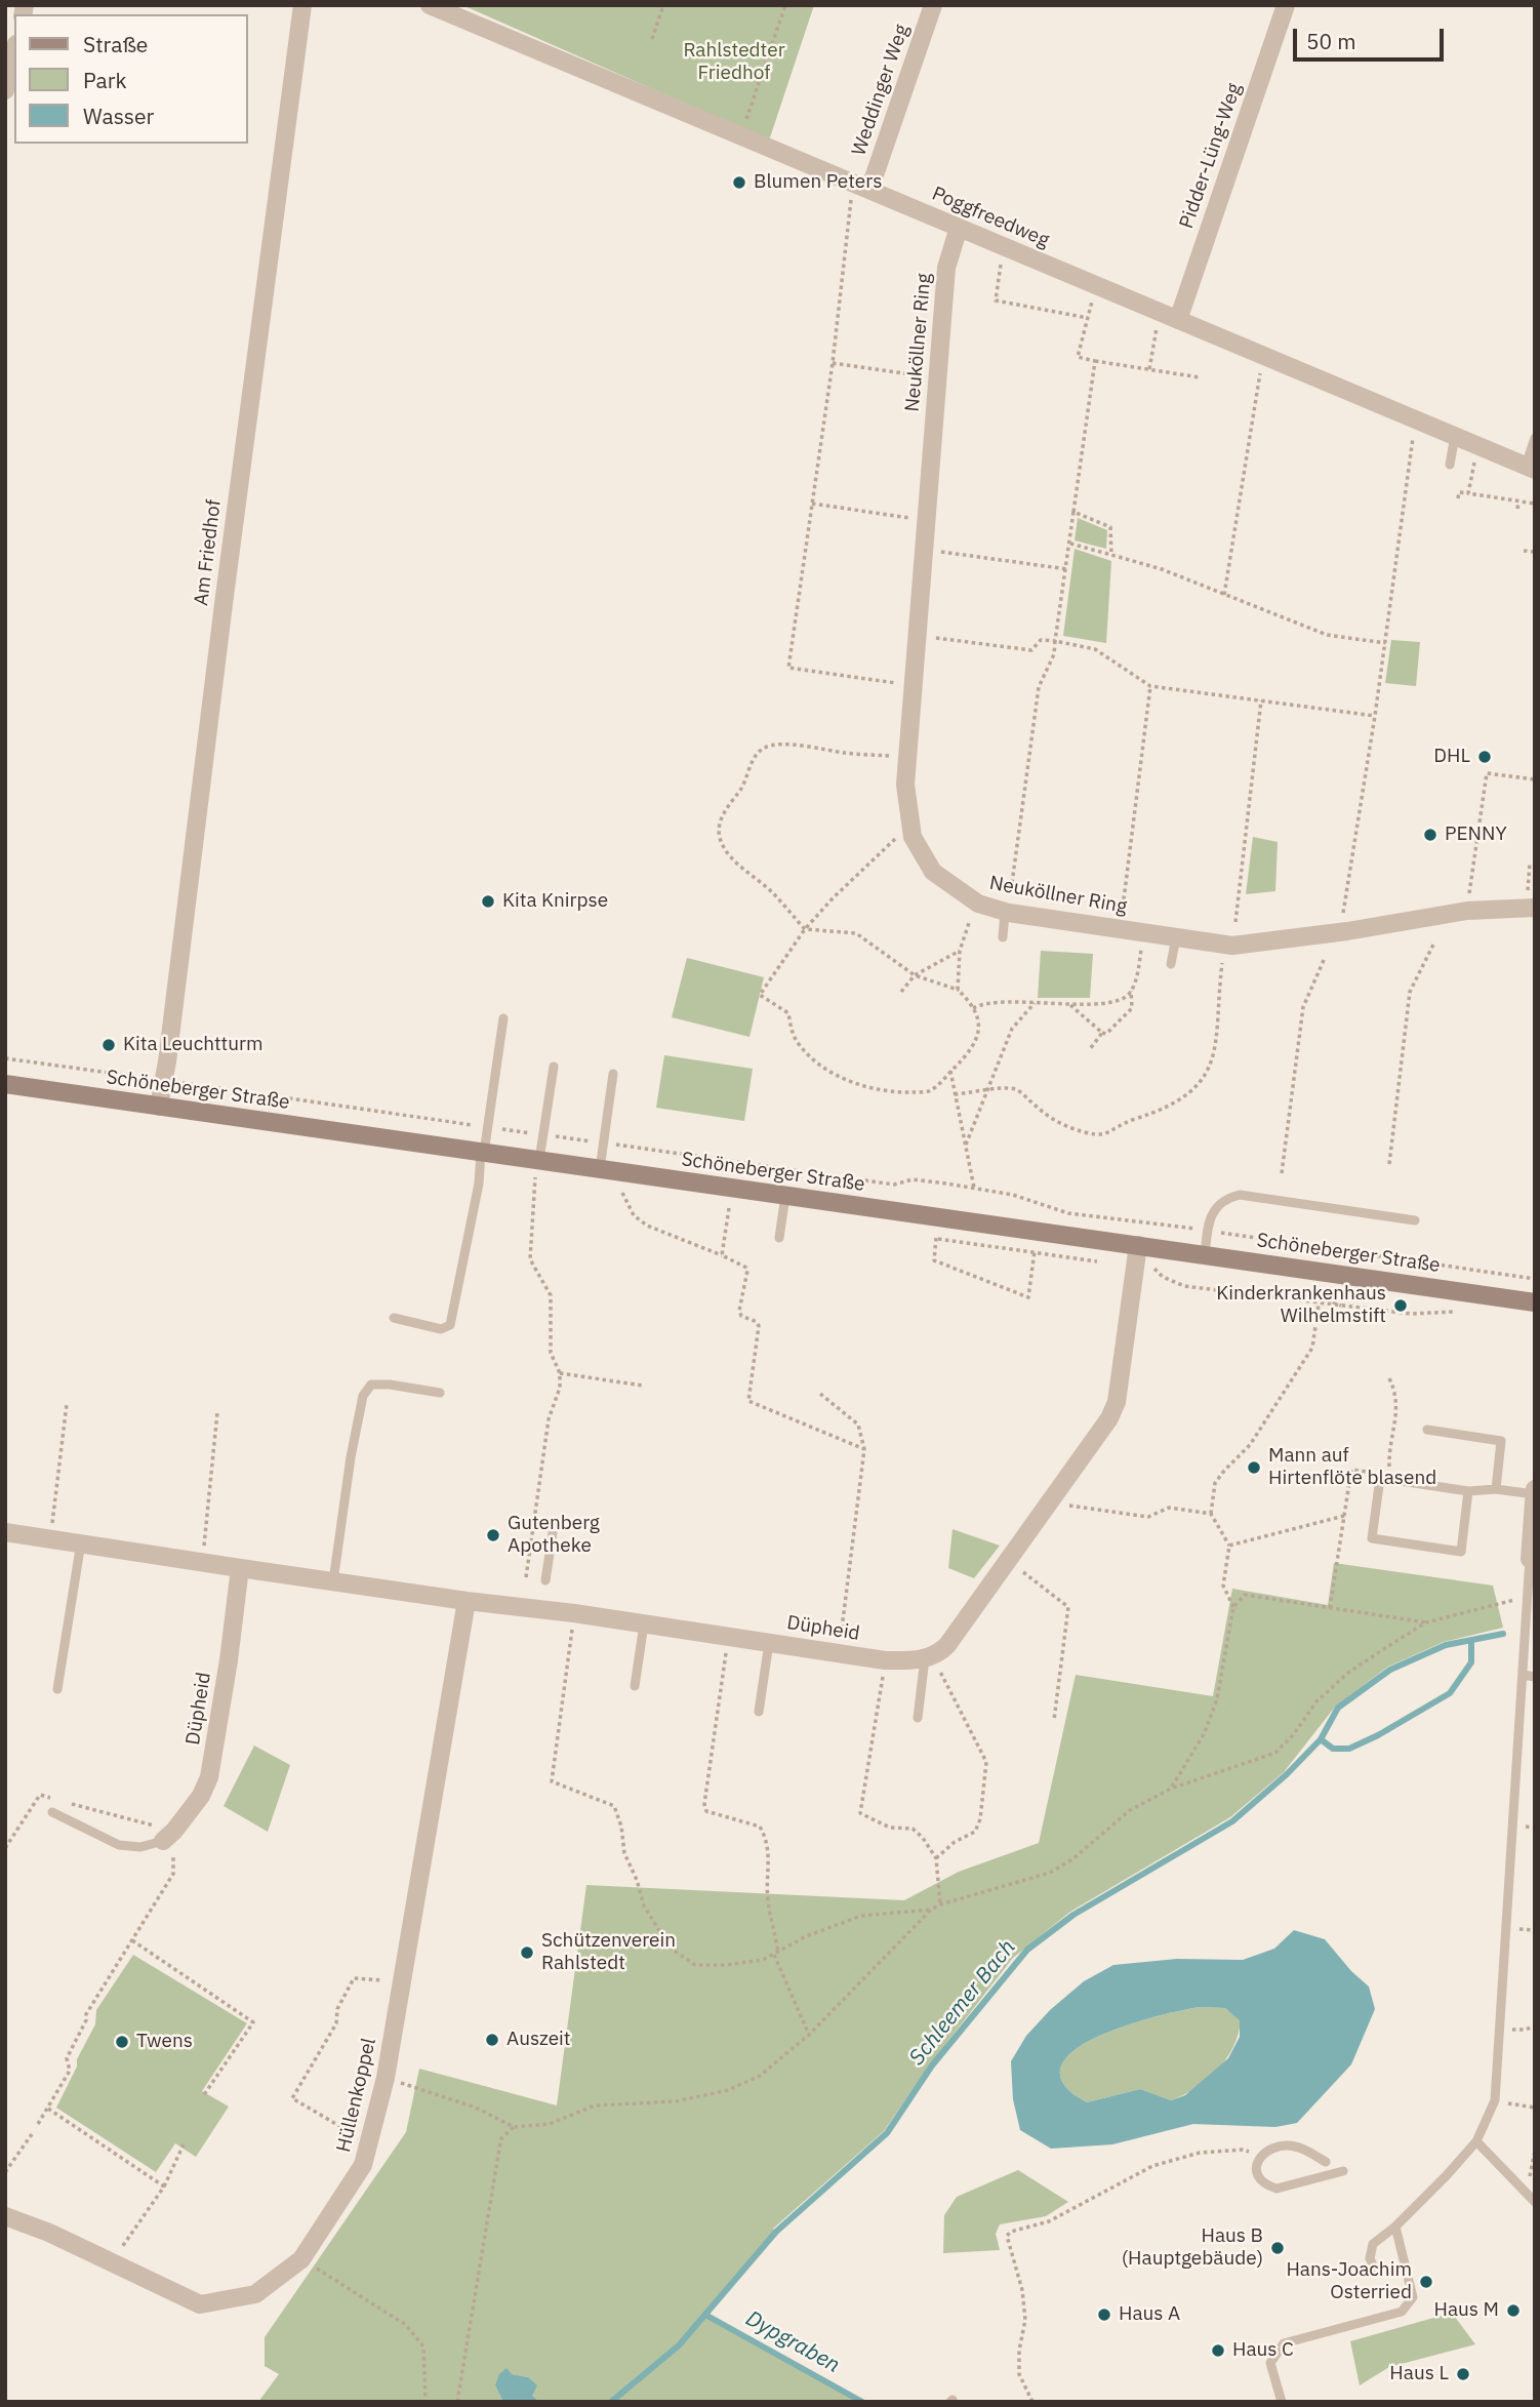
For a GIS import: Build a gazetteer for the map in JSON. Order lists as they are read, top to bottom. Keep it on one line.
{"streets":{"street":["Weddinger Weg","Pidder-Lüng-Weg","Poggfreedweg","Neuköllner Ring","Am Friedhof","Schöneberger Straße","Düpheid","Hüllenkoppel"]},"crossings":[["Weddinger Weg","Poggfreedweg"],["Pidder-Lüng-Weg","Poggfreedweg"],["Poggfreedweg","Neuköllner Ring"],["Am Friedhof","Schöneberger Straße"],["Düpheid","Hüllenkoppel"]],"water":["Schleemer Bach","Dypgraben"],"parks":["Rahlstedter Friedhof"],"places":["Blumen Peters","DHL","PENNY","Kita Knirpse","Kita Leuchtturm","Kinderkrankenhaus Wilhelmstift","Mann auf Hirtenflöte blasend","Gutenberg Apotheke","Schützenverein Rahlstedt","Auszeit","Twens","Haus B (Hauptgebäude)","Hans-Joachim Osterried","Haus M","Haus A","Haus C","Haus L"],"legend":["Straße","Park","Wasser"],"scale_bar":"50 m"}
